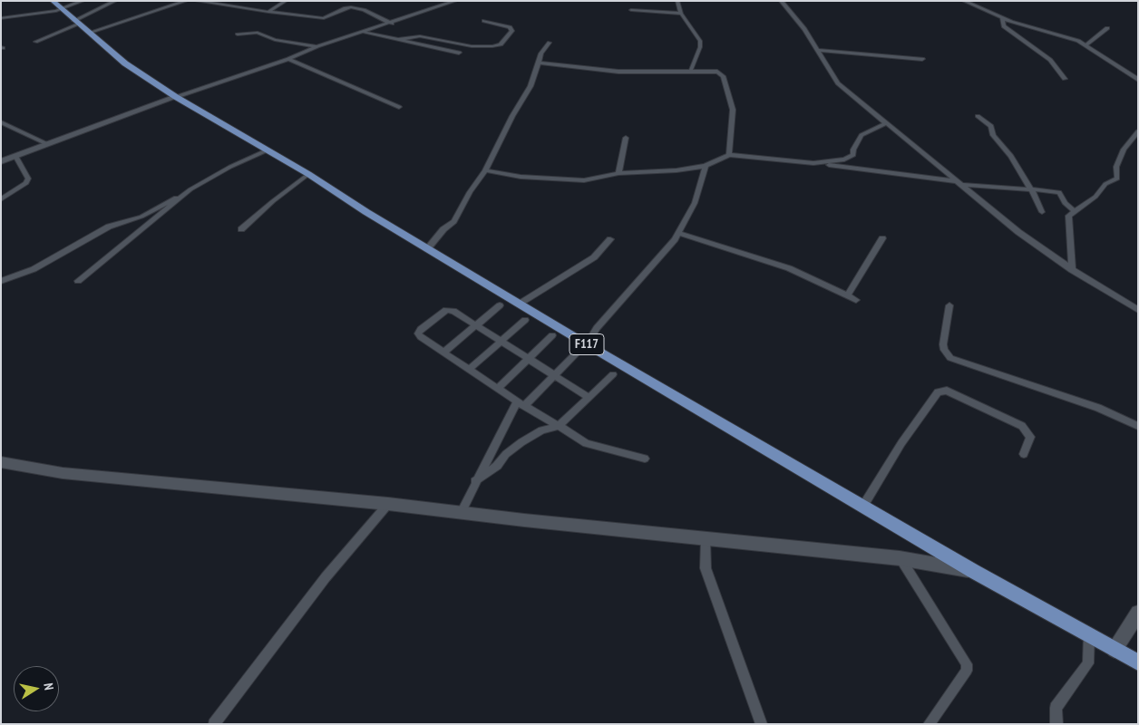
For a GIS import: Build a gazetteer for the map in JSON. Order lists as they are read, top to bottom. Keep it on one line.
{"streets":{"main road":["F117"]},"north":"right"}
